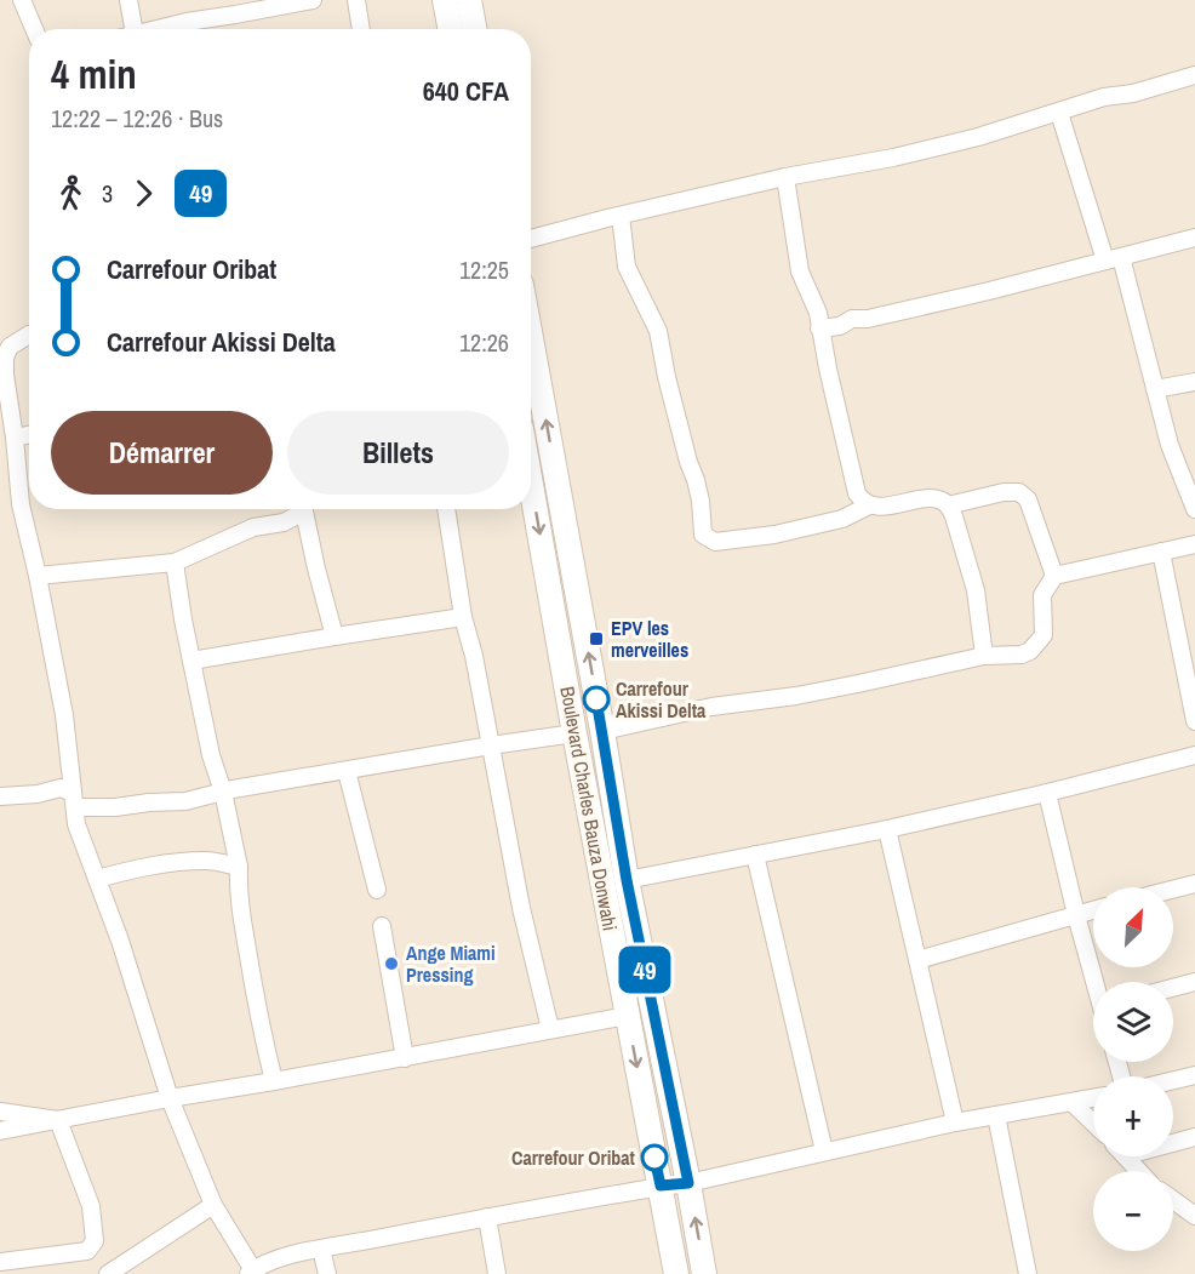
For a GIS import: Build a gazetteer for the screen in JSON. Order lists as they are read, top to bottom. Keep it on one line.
{"streets":{"main road":["Boulevard Charles Bauza Donwahi"]},"places":{"transit":["EPV les merveilles"],"other":["Carrefour Akissi Delta","Ange Miami Pressing","Carrefour Oribat"]},"lines":["bus line 49"],"north":"top right","page":{"on_map":"49","heading":["4 min","12:22 – 12:26 · Bus","640 CFA"],"legs":["3","49"],"list":[{"name":"Carrefour Oribat","value":"12:25"},{"name":"Carrefour Akissi Delta","value":"12:26"}],"buttons":["Démarrer","Billets"],"map_buttons":["+","−"]}}
